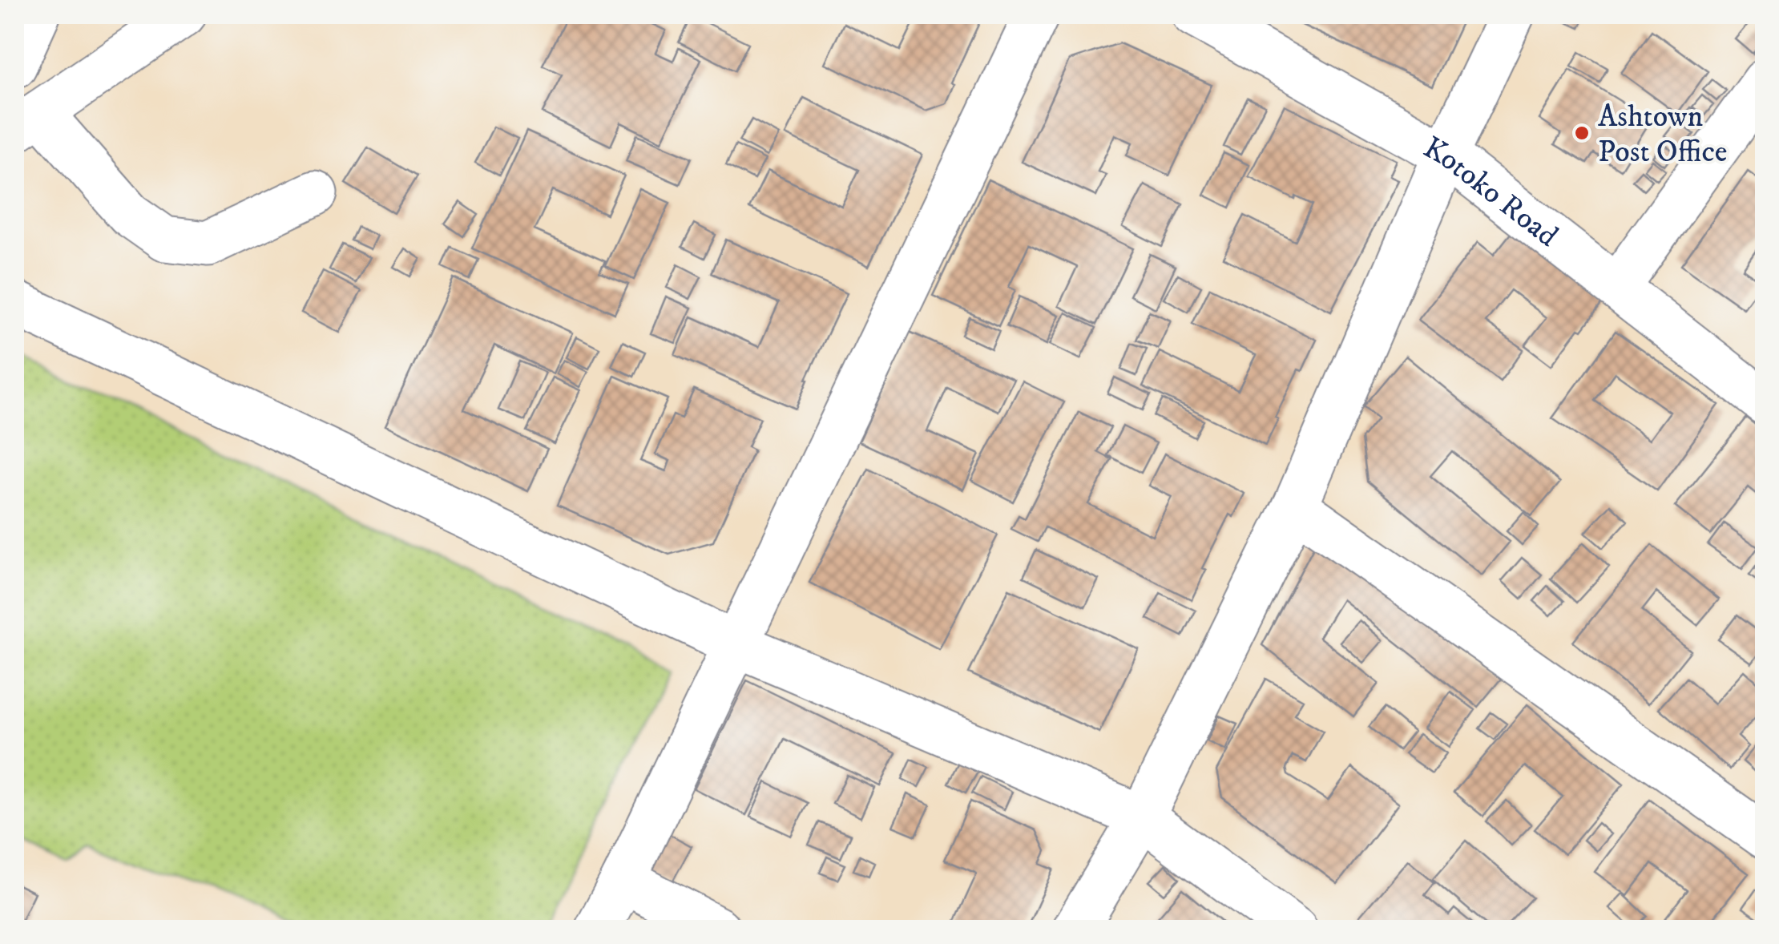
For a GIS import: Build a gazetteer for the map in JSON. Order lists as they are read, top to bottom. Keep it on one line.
{"streets":{"street":["Kotoko Road"]},"places":["Ashtown Post Office"]}
